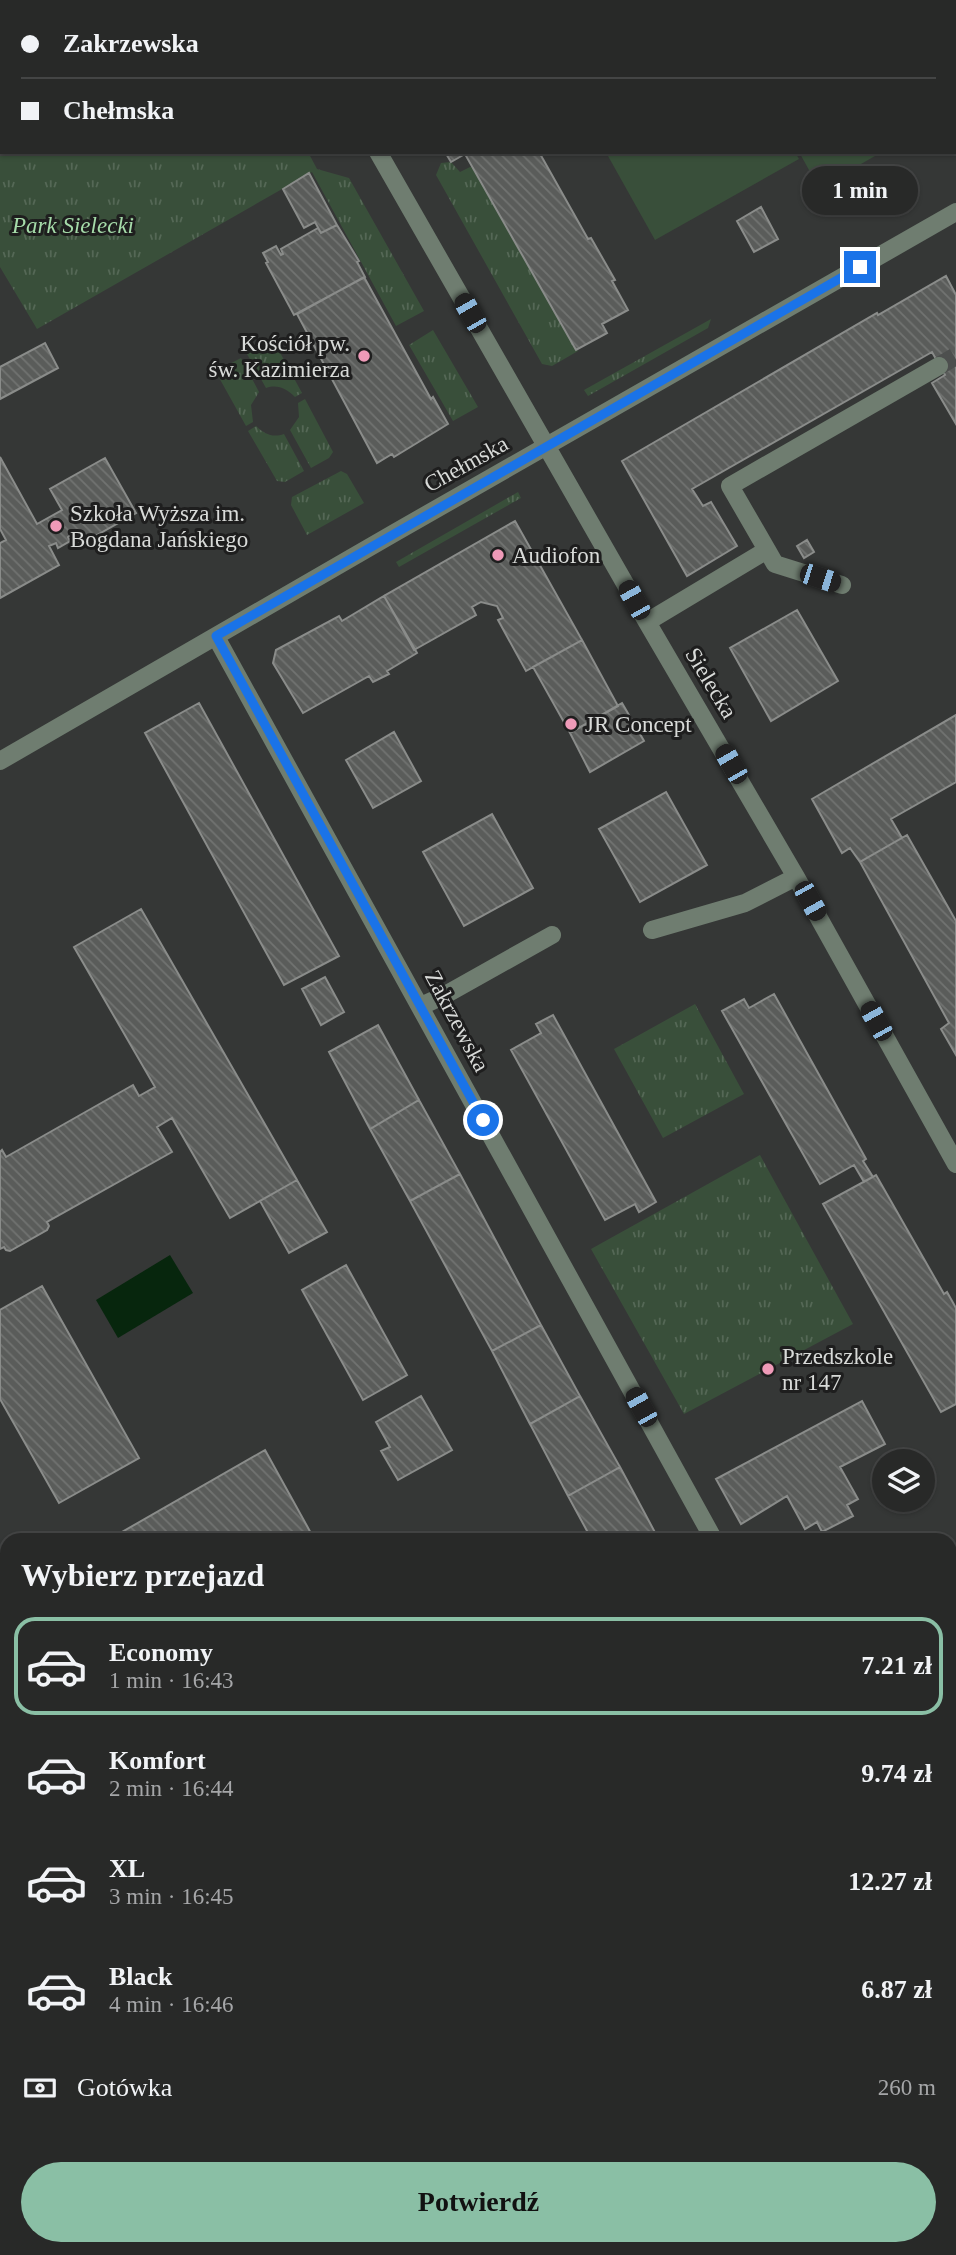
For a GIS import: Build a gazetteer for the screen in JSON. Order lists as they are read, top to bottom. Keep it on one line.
{"streets":{"street":["Chełmska","Sielecka","Zakrzewska"]},"crossings":[["Chełmska","Sielecka"],["Chełmska","Zakrzewska"]],"parks":["Park Sielecki"],"places":["Kościół pw. św. Kazimierza","Szkoła Wyższa im. Bogdana Jańskiego","Audiofon","JR Concept","Przedszkole nr 147"],"page":{"banner":["Zakrzewska","Chełmska"],"bubble":"1 min","heading":"Wybierz przejazd","list":[{"name":"Economy","note":"1 min · 16:43","value":"7.21 zł"},{"name":"Komfort","note":"2 min · 16:44","value":"9.74 zł"},{"name":"XL","note":"3 min · 16:45","value":"12.27 zł"},{"name":"Black","note":"4 min · 16:46","value":"6.87 zł"}],"pay":["Gotówka","260 m"],"buttons":"Potwierdź"}}
